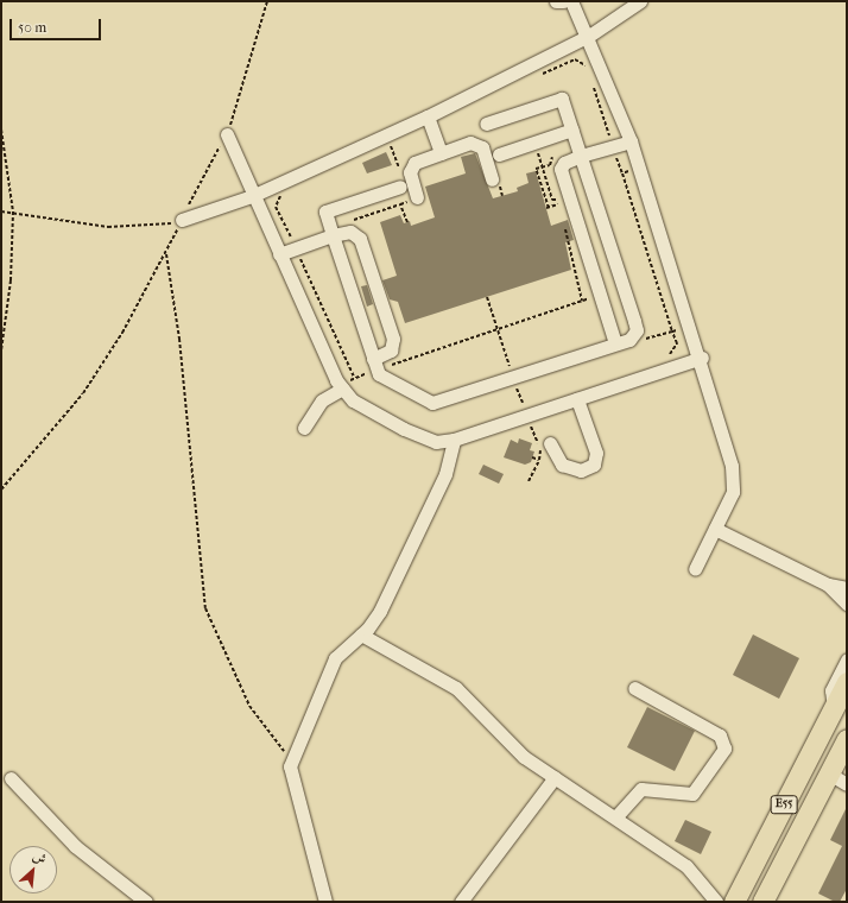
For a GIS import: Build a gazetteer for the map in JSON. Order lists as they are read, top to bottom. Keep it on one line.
{"streets":{"highway":["E55"]},"scale_bar":"50 m","north":"top right"}
